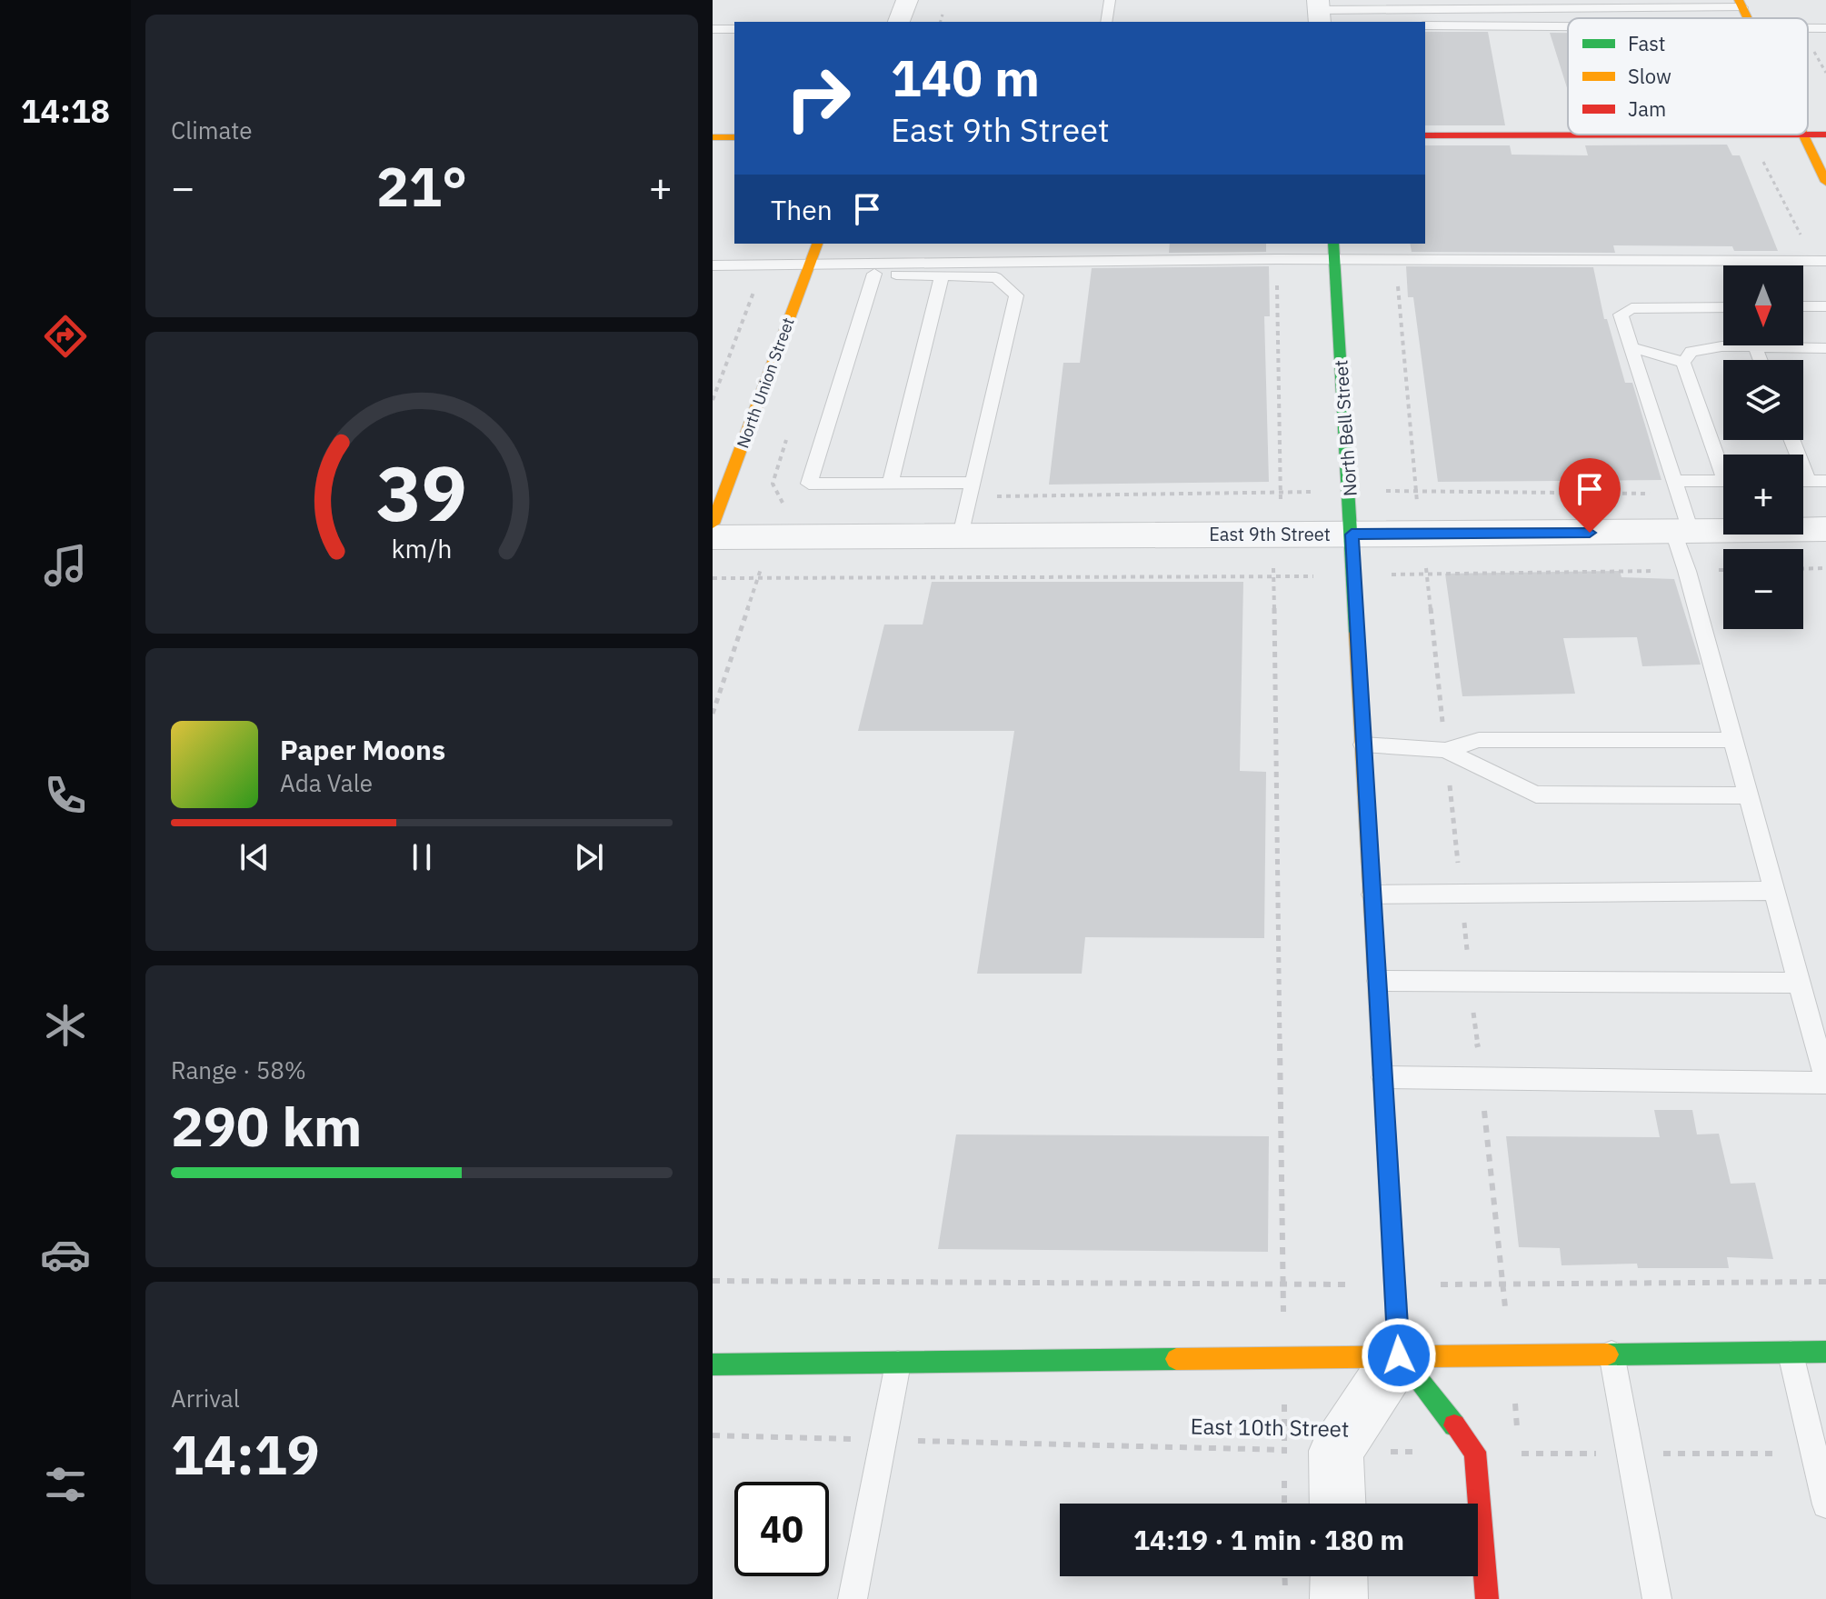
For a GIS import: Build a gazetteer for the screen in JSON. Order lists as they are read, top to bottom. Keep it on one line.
{"streets":{"street":["North Union Street","North Bell Street","East 9th Street"],"path":["East 10th Street"]},"crossings":[["North Bell Street","East 9th Street"]],"legend":["Fast","Slow","Jam"],"north":"bottom","page":{"tabs":"14:18","tile":["Climate",["Range · 58%","290 km"],["Arrival","14:19"]],"turn":["140 m","East 9th Street"],"heat":["−","21°","+"],"then":"Then","map_buttons":["+","−"],"song":["Paper Moons","Ada Vale"],"limit":"40","trip":"14:19 · 1 min · 180 m","gauge":["39","km/h"]}}
